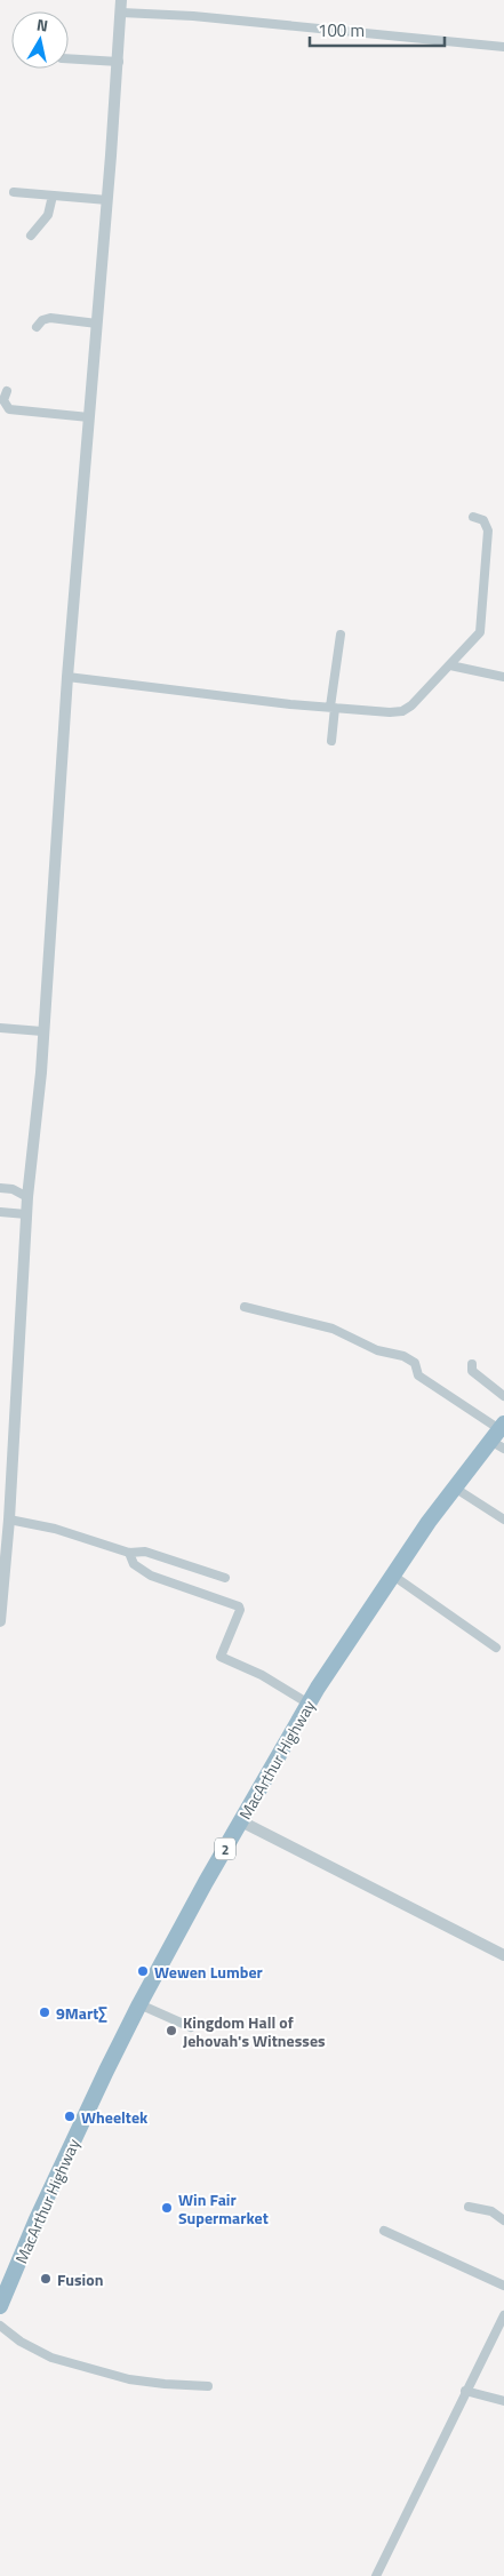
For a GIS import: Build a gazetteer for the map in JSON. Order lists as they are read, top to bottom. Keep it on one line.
{"streets":{"highway":["MacArthur Highway","2"]},"places":["Wewen Lumber","9Mart∑","Kingdom Hall of Jehovah's Witnesses","Wheeltek","Win Fair Supermarket","Fusion"],"scale_bar":"100 m","north":"top"}
